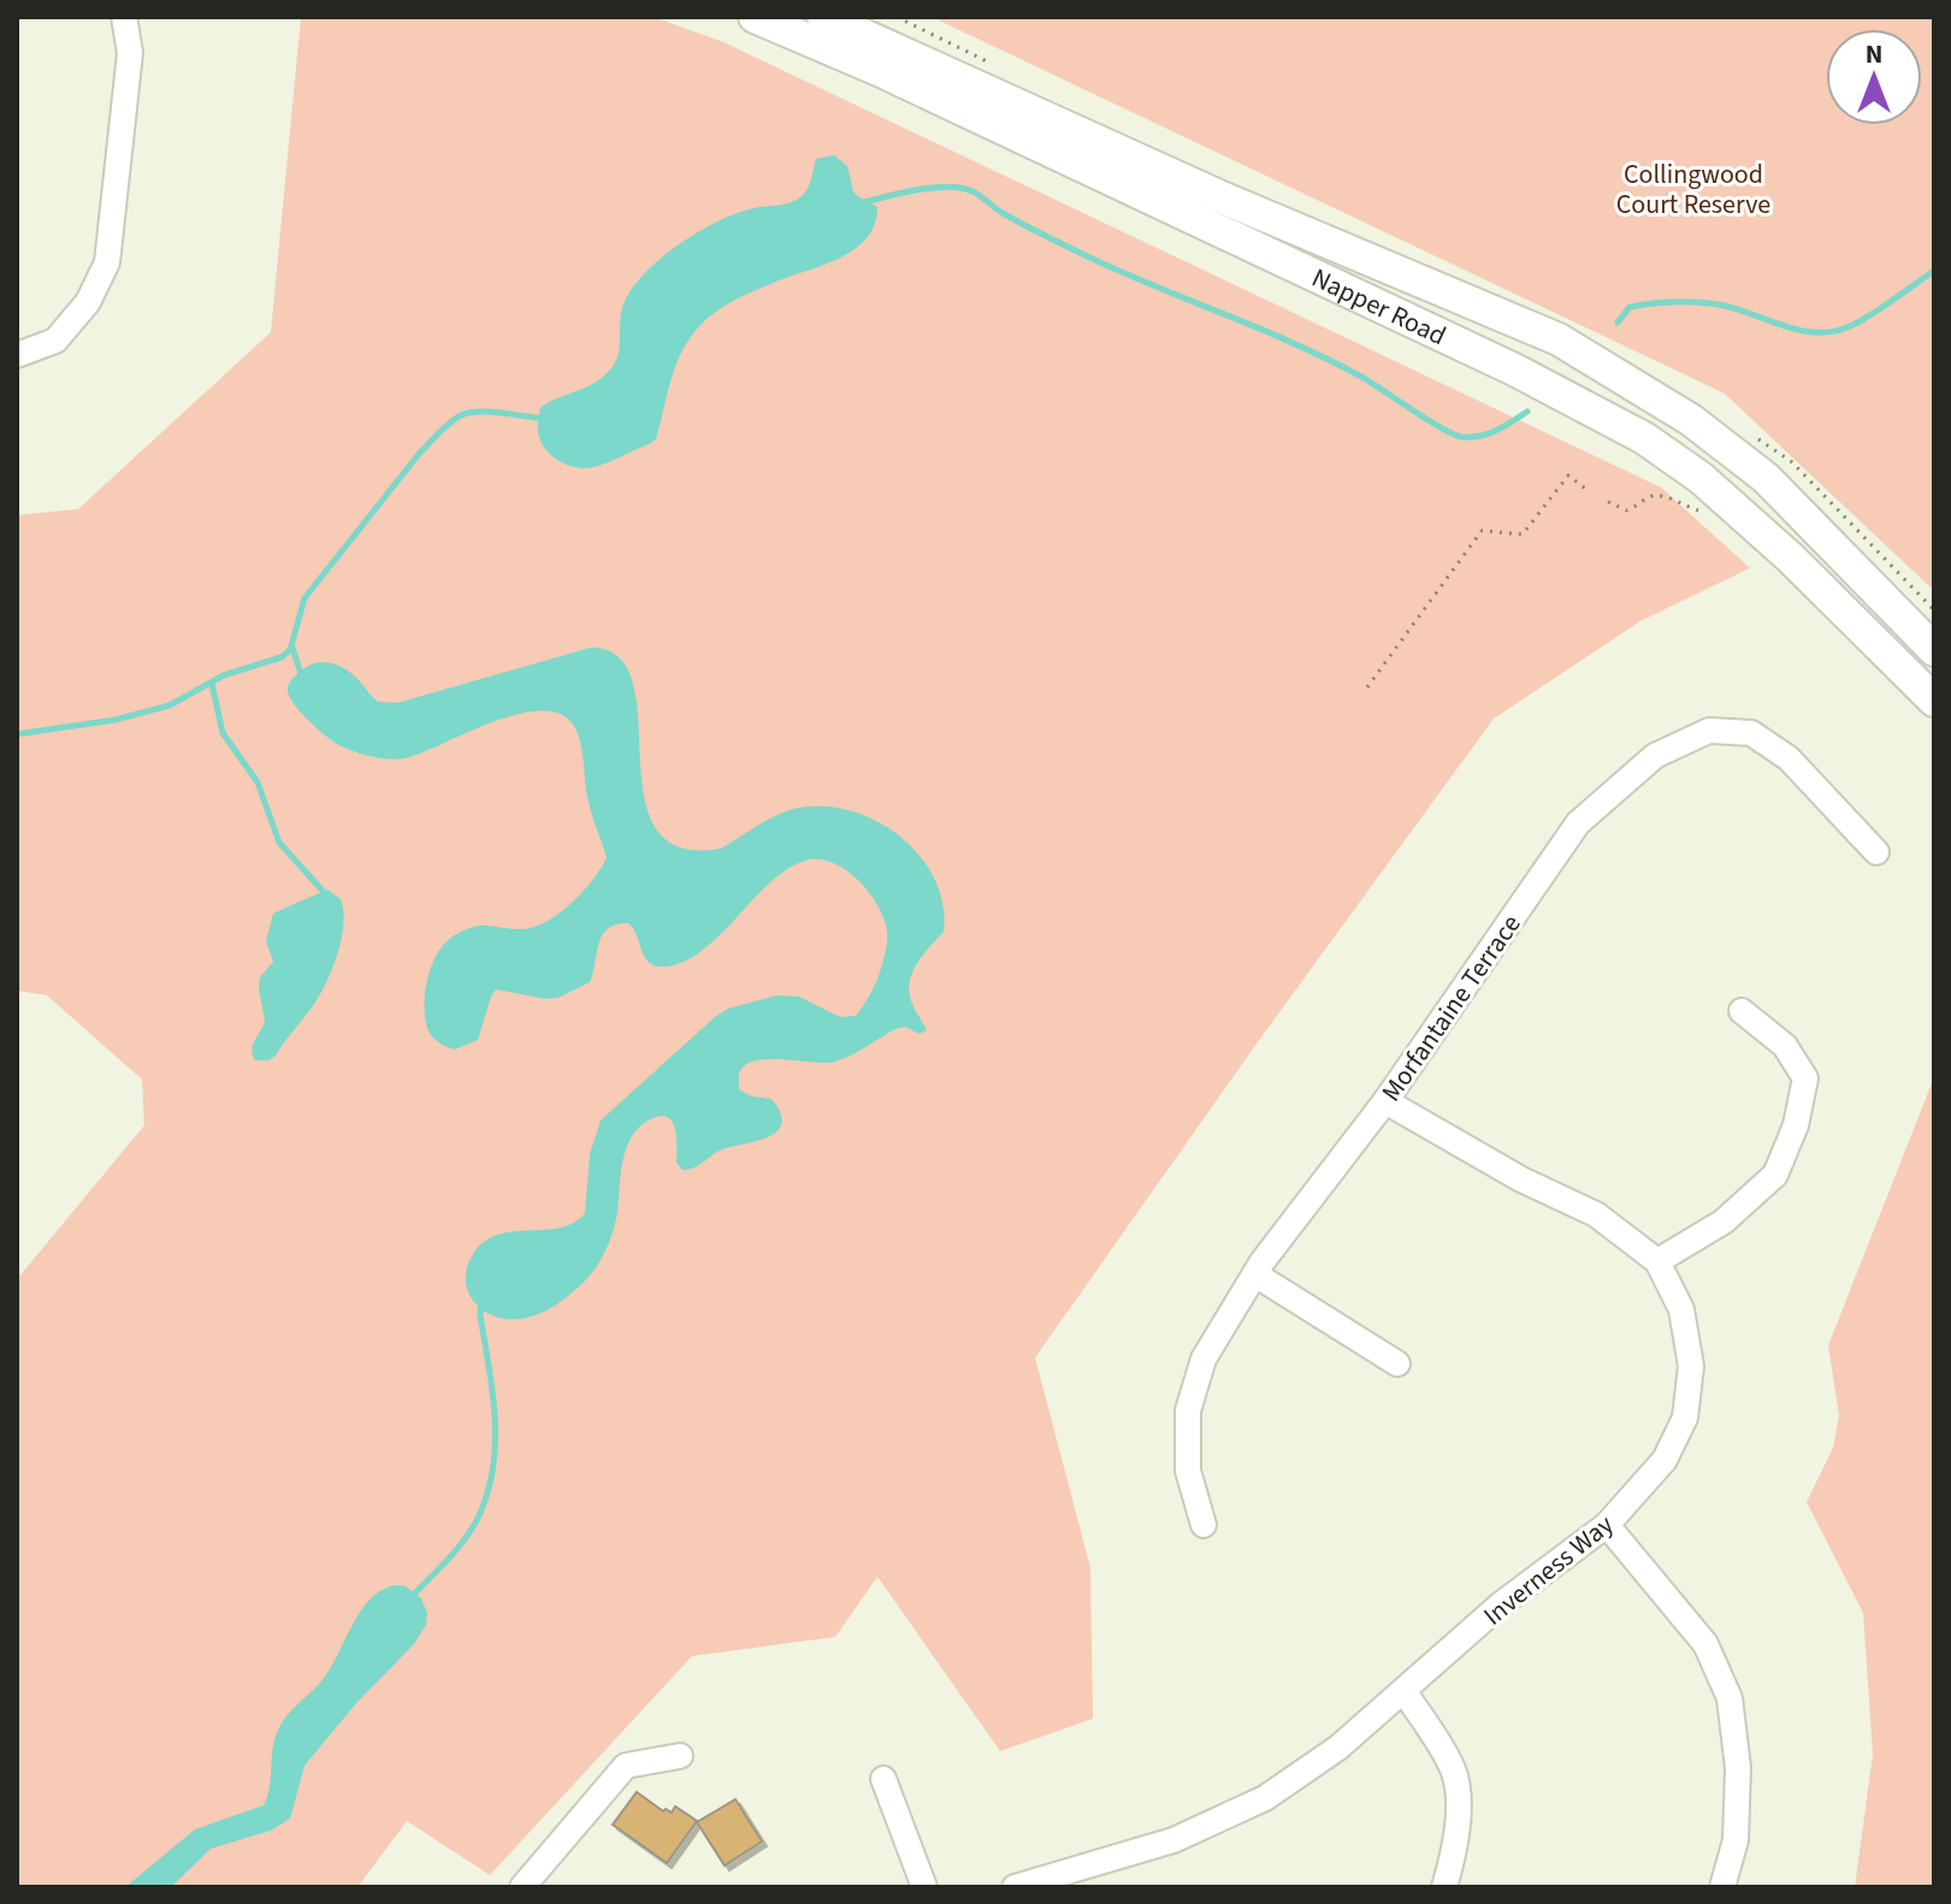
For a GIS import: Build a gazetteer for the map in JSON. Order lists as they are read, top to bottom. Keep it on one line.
{"streets":{"main road":["Napper Road"],"street":["Morfantaine Terrace","Inverness Way"]},"crossings":[["Morfantaine Terrace","Inverness Way"]],"parks":["Collingwood Court Reserve"],"north":"top"}
